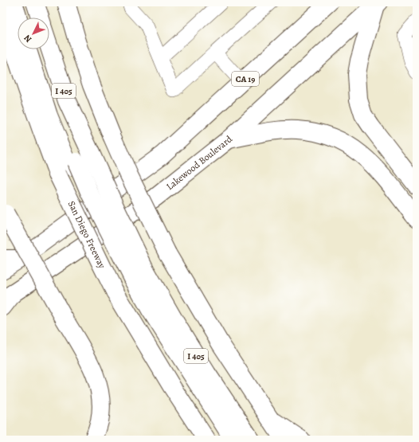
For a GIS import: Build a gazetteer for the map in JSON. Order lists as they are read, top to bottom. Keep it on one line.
{"streets":{"main road":["CA 19","I 405","Lakewood Boulevard","San Diego Freeway"]},"north":"bottom left"}
